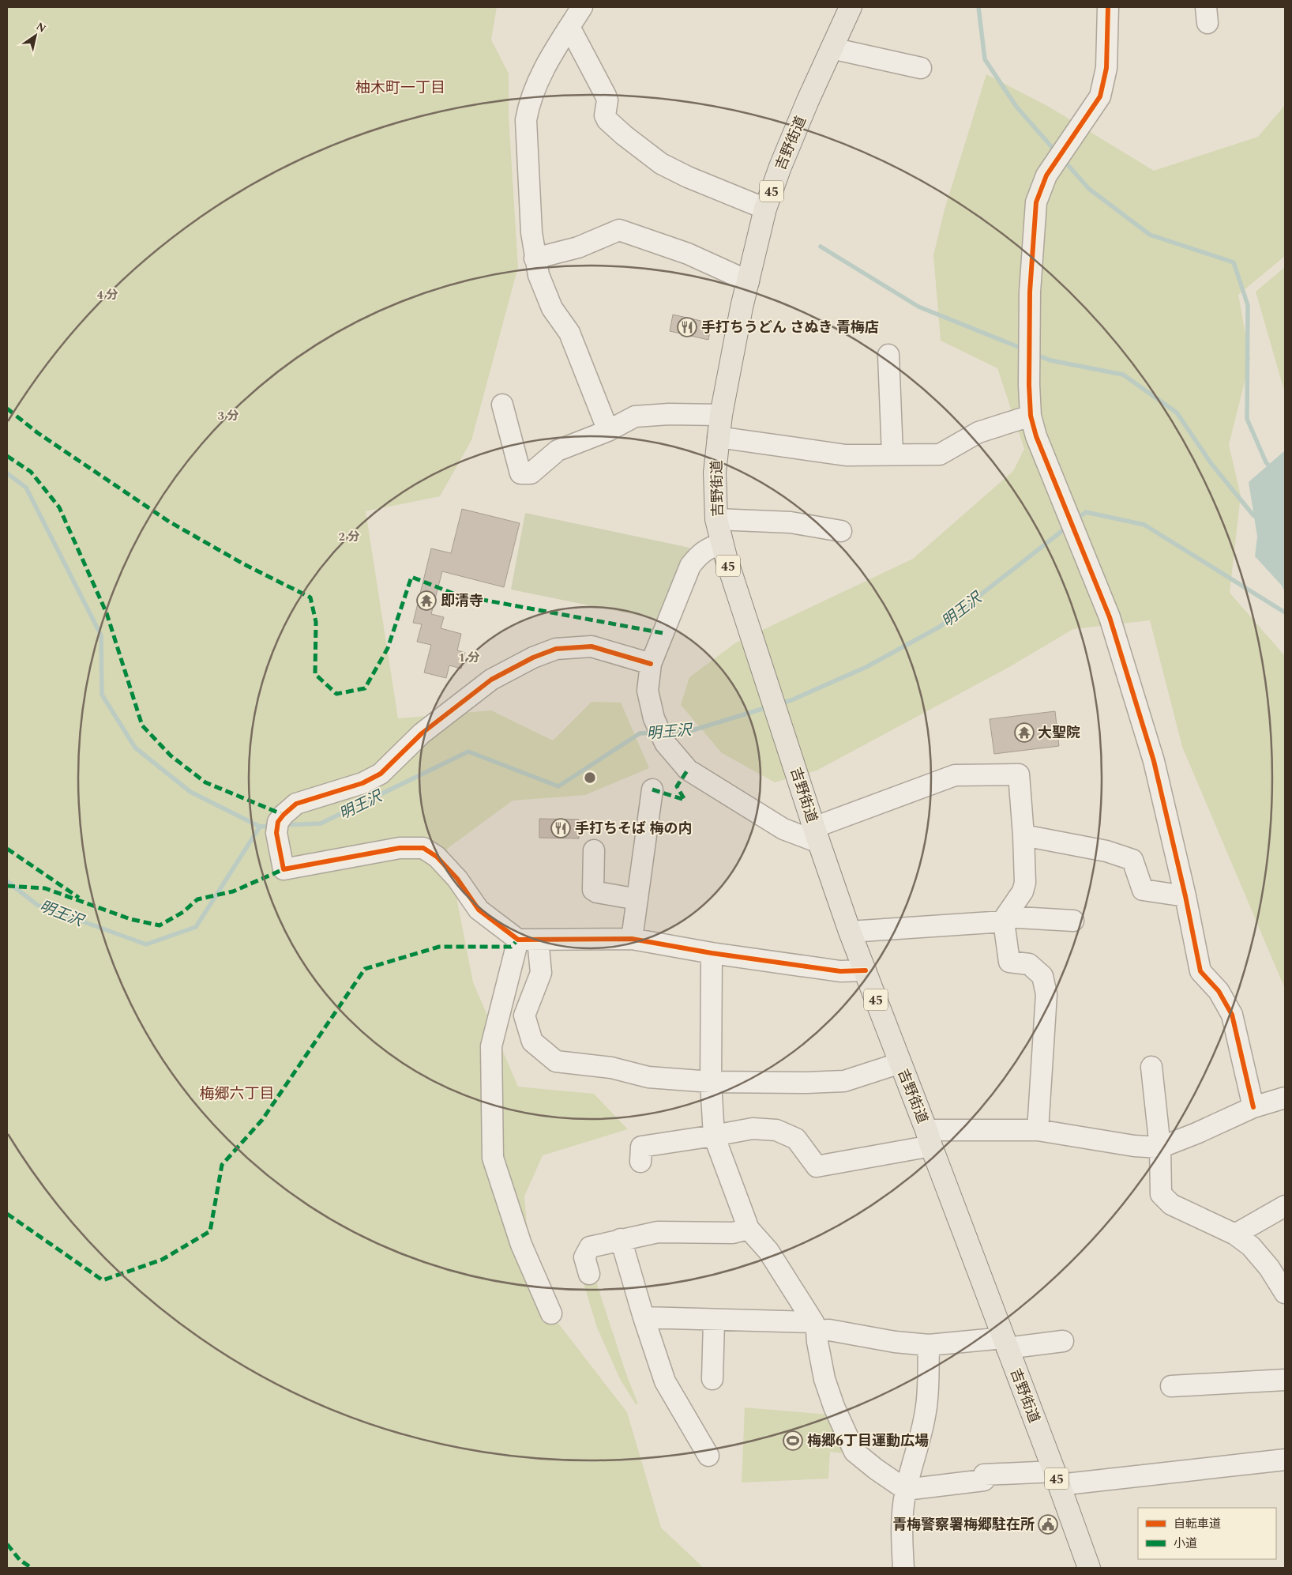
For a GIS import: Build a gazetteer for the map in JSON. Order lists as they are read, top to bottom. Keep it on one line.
{"streets":{"main road":["吉野街道","45"]},"districts":["柚木町一丁目","梅郷六丁目"],"water":["明王沢"],"places":{"restaurant":["手打ちうどん さぬき 青梅店","手打ちそば 梅の内"],"temple":["即清寺","大聖院"],"sports":["梅郷6丁目運動広場"],"public building":["青梅警察署梅郷駐在所"]},"legend":["自転車道","小道"],"north":"top right","rings":["4 分","3 分","2 分","1 分"]}
